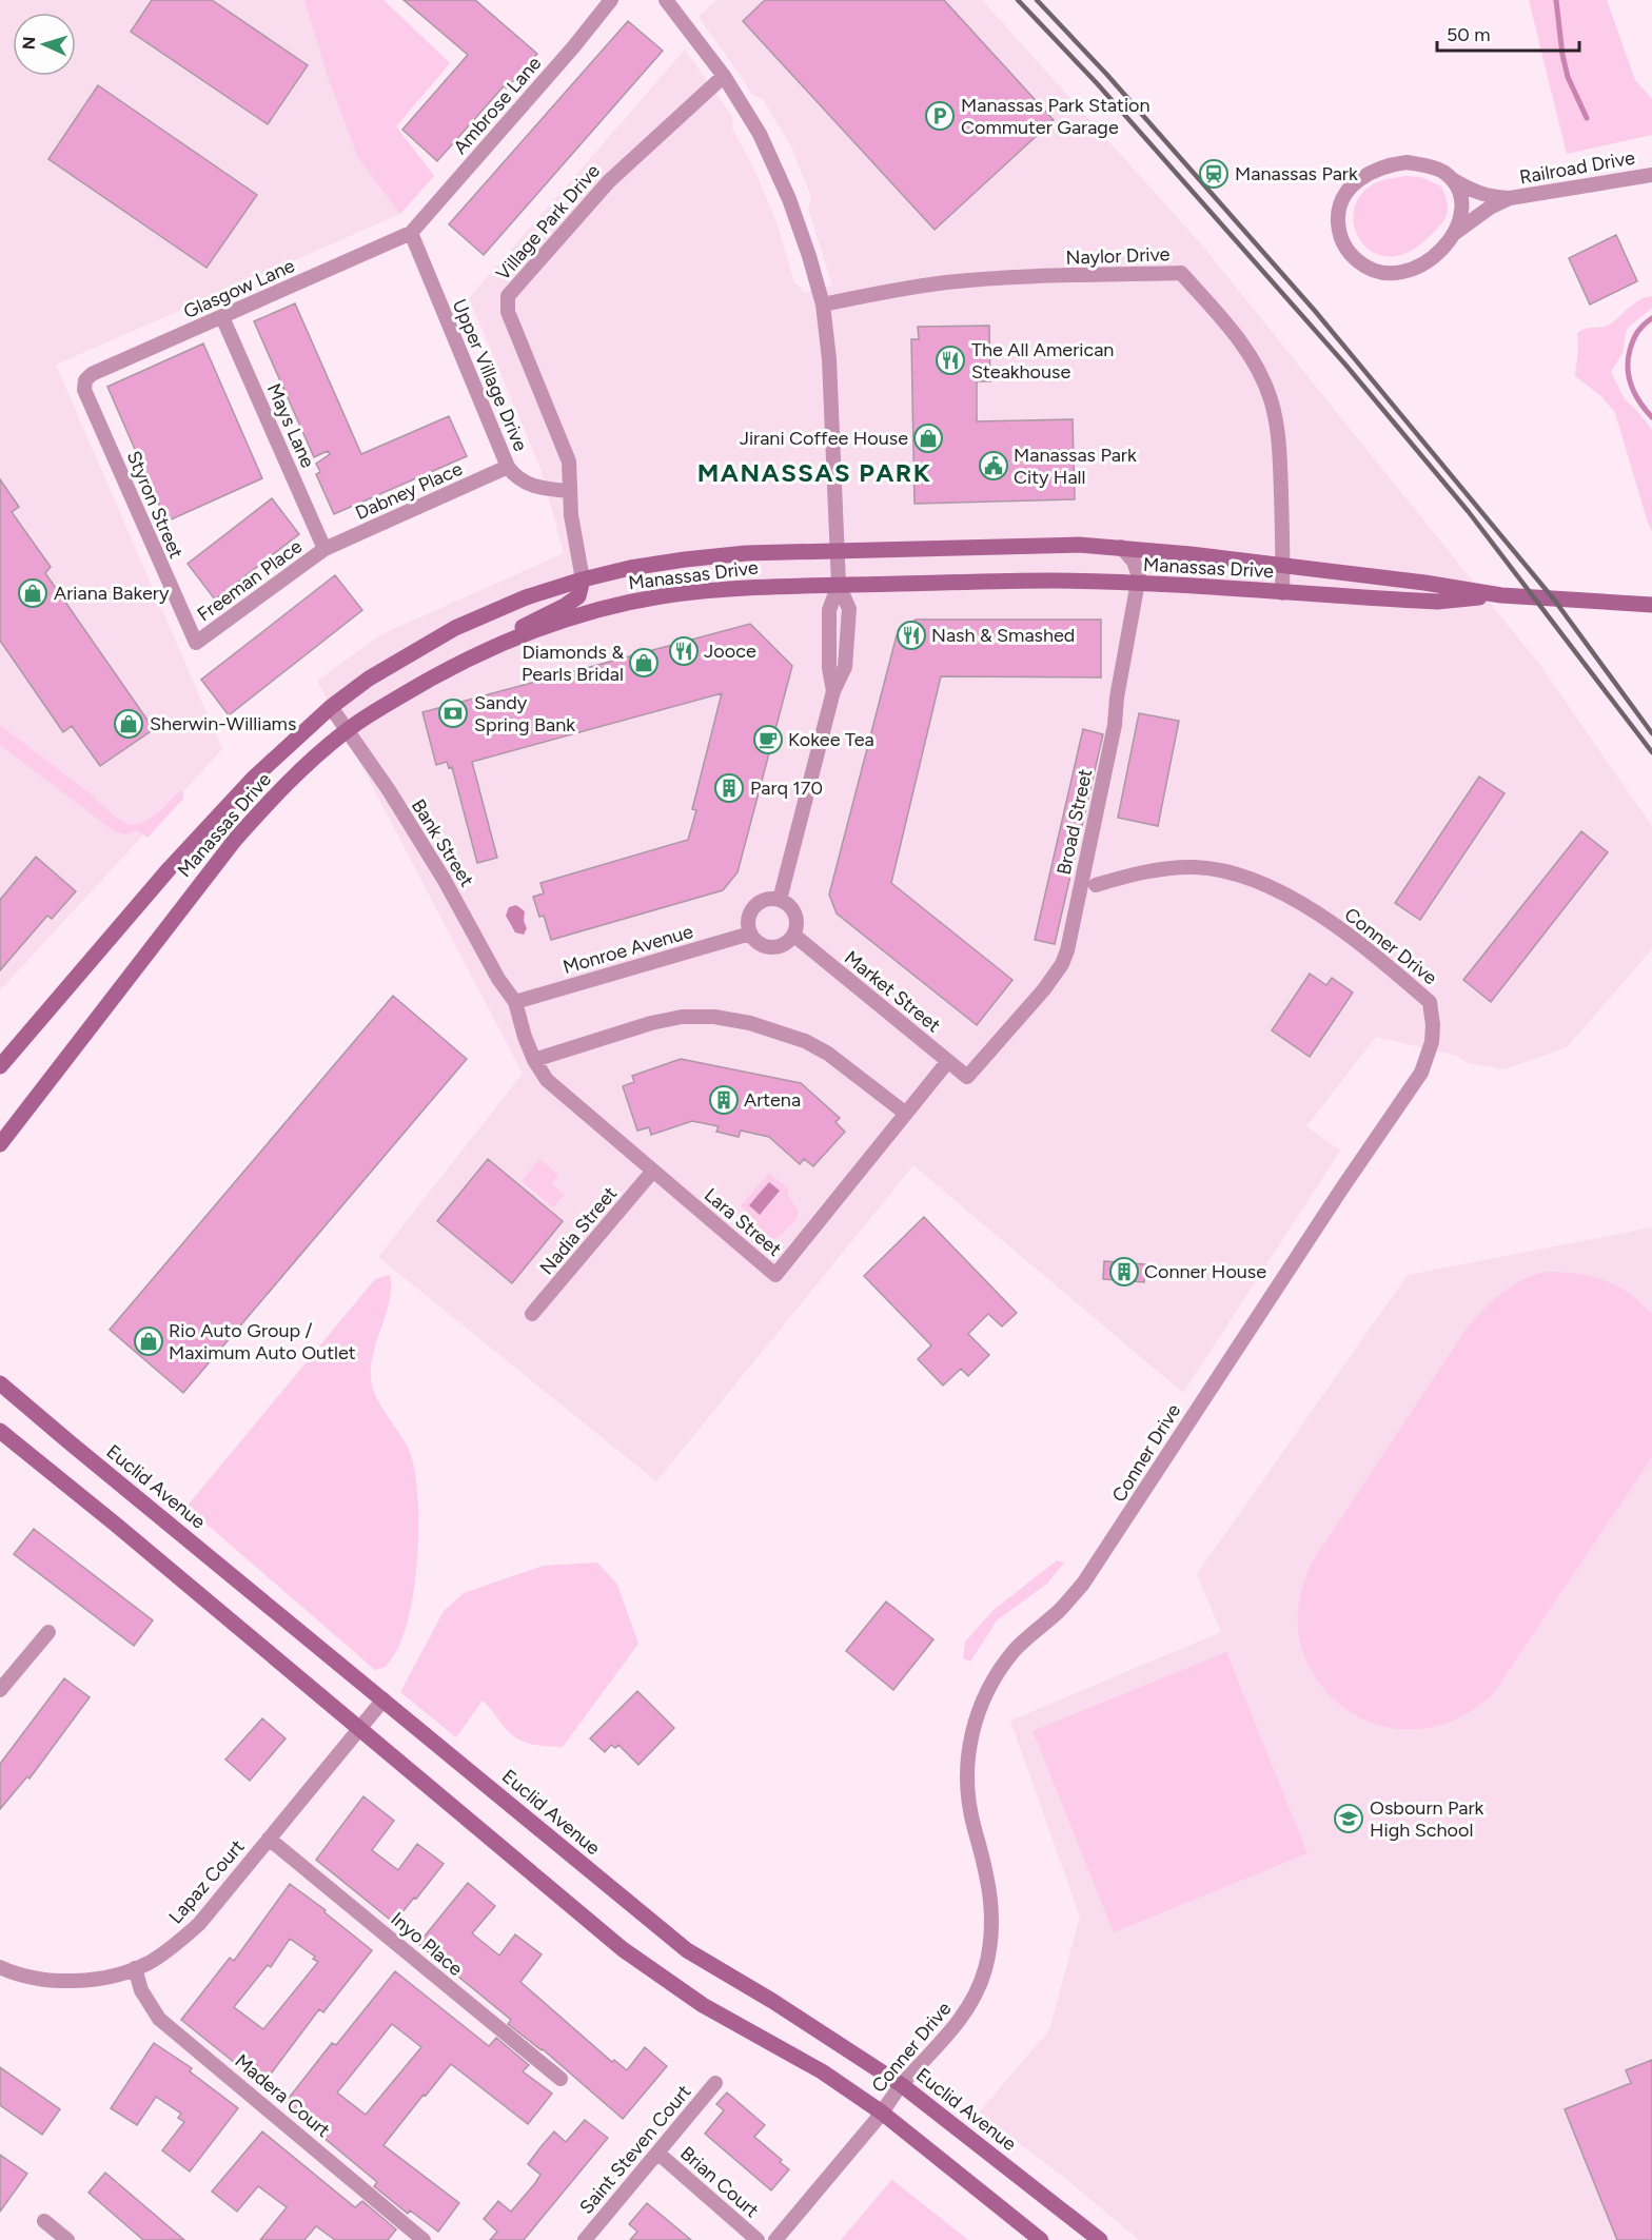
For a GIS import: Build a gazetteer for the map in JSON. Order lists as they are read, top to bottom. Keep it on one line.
{"streets":{"main road":["Manassas Drive","Euclid Avenue"],"street":["Ambrose Lane","Railroad Drive","Village Park Drive","Naylor Drive","Glasgow Lane","Upper Village Drive","Mays Lane","Dabney Place","Styron Street","Freeman Place","Broad Street","Bank Street","Conner Drive","Monroe Avenue","Market Street","Lara Street","Nadia Street","Lapaz Court","Inyo Place","Madera Court","Saint Steven Court","Brian Court"]},"crossings":[["Ambrose Lane","Glasgow Lane"],["Ambrose Lane","Upper Village Drive"],["Village Park Drive","Upper Village Drive"],["Village Park Drive","Manassas Drive"],["Naylor Drive","Manassas Drive"],["Glasgow Lane","Upper Village Drive"],["Glasgow Lane","Mays Lane"],["Glasgow Lane","Styron Street"],["Upper Village Drive","Dabney Place"],["Mays Lane","Dabney Place"],["Mays Lane","Freeman Place"],["Dabney Place","Freeman Place"],["Styron Street","Freeman Place"],["Manassas Drive","Broad Street"],["Manassas Drive","Bank Street"],["Broad Street","Market Street"],["Bank Street","Monroe Avenue"],["Bank Street","Lara Street"],["Conner Drive","Euclid Avenue"],["Monroe Avenue","Market Street"],["Monroe Avenue","Lara Street"],["Market Street","Lara Street"],["Lara Street","Nadia Street"],["Euclid Avenue","Lapaz Court"],["Lapaz Court","Inyo Place"],["Lapaz Court","Madera Court"],["Saint Steven Court","Brian Court"]],"districts":["MANASSAS PARK"],"places":{"parking":["Manassas Park Station Commuter Garage"],"station":["Manassas Park"],"restaurant":["The All American Steakhouse","Nash & Smashed","Jooce"],"shop":["Jirani Coffee House","Ariana Bakery","Diamonds & Pearls Bridal","Sherwin-Williams","Rio Auto Group / Maximum Auto Outlet"],"public building":["Manassas Park City Hall"],"bank":["Sandy Spring Bank"],"cafe":["Kokee Tea"],"building":["Parq 170","Artena","Conner House"],"school or university":["Osbourn Park High School"]},"scale_bar":"50 m","north":"left"}
